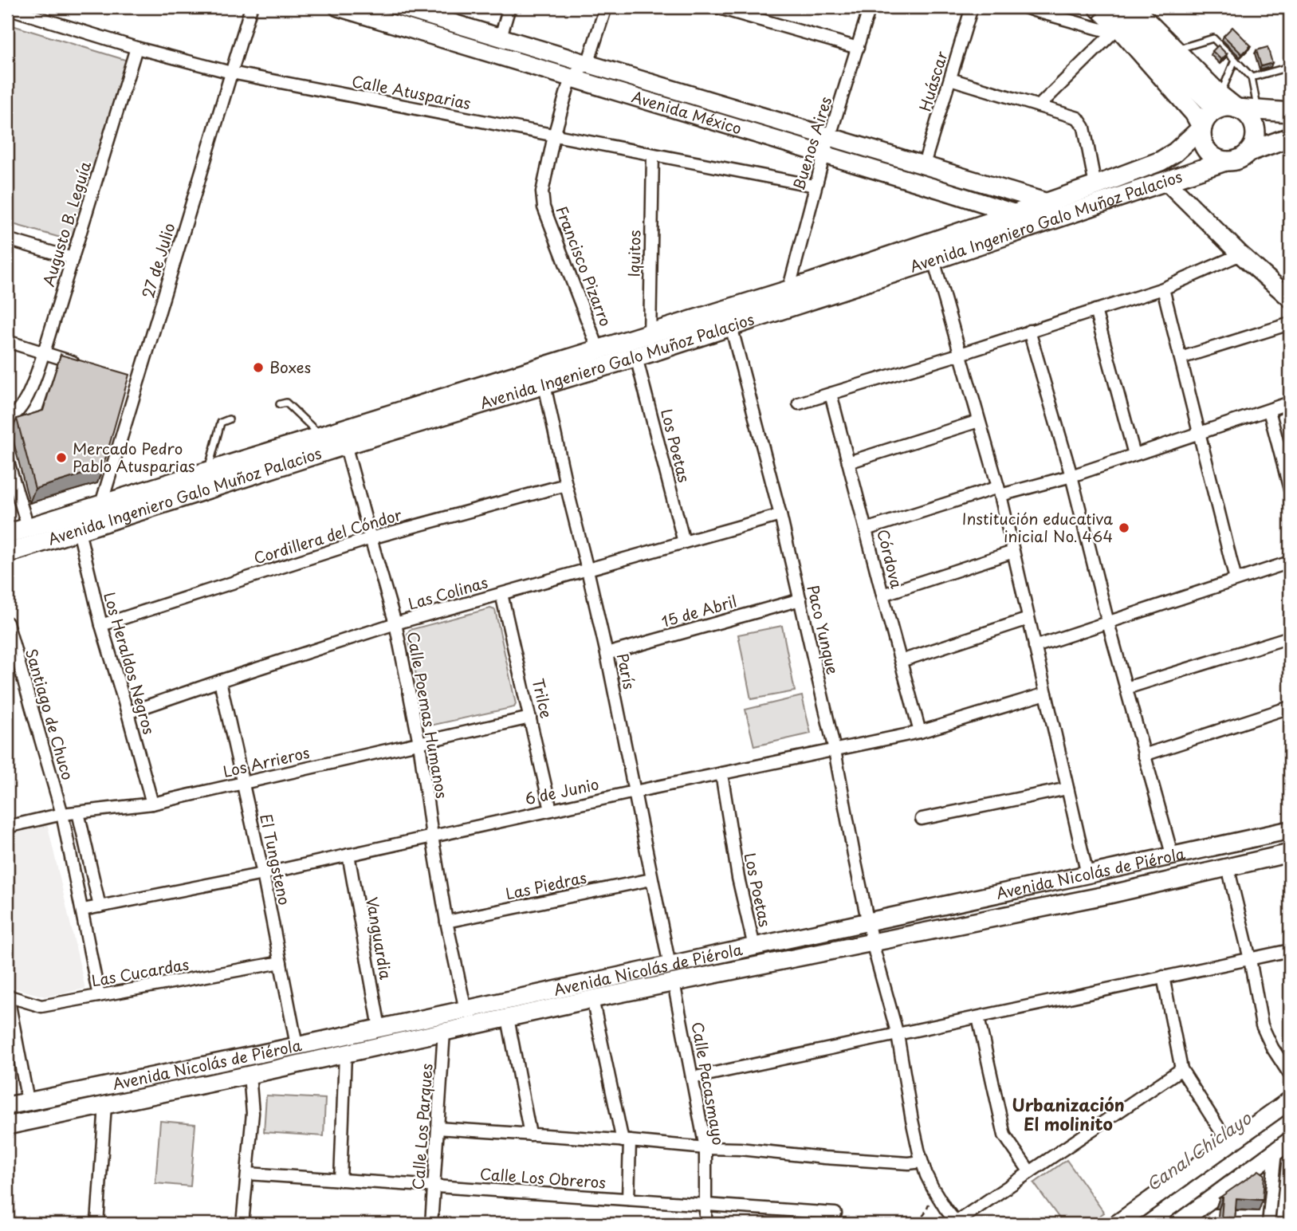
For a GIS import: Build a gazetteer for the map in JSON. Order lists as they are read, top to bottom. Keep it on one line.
{"streets":{"main road":["Avenida Ingeniero Galo Muñoz Palacios"],"street":["Huáscar","Calle Atusparias","Avenida México","Buenos Aires","Augusto B. Leguía","Iquitos","27 de Julio","Francisco Pizarro","Los Poetas","Cordillera del Cóndor","Córdova","Las Colinas","15 de Abril","Paco Yunque","Los Heraldos Negros","París","Trilce","Santiago de Chuco","Calle Poemas Humanos","Los Arrieros","6 de Junio","El Tungsteno","Avenida Nicolás de Piérola","Las Piedras","Vanguardia","Las Cucardas","Calle Pacasmayo","Calle Los Parques","Calle Los Obreros"]},"crossings":[["Huáscar","Avenida México"],["Calle Atusparias","Buenos Aires"],["Calle Atusparias","Augusto B. Leguía"],["Calle Atusparias","Iquitos"],["Calle Atusparias","27 de Julio"],["Calle Atusparias","Francisco Pizarro"],["Avenida México","Buenos Aires"],["Avenida México","Avenida Ingeniero Galo Muñoz Palacios"],["Avenida México","Francisco Pizarro"],["Buenos Aires","Avenida Ingeniero Galo Muñoz Palacios"],["Avenida Ingeniero Galo Muñoz Palacios","Iquitos"],["Avenida Ingeniero Galo Muñoz Palacios","27 de Julio"],["Avenida Ingeniero Galo Muñoz Palacios","Francisco Pizarro"],["Avenida Ingeniero Galo Muñoz Palacios","Los Poetas"],["Avenida Ingeniero Galo Muñoz Palacios","Paco Yunque"],["Avenida Ingeniero Galo Muñoz Palacios","Los Heraldos Negros"],["Avenida Ingeniero Galo Muñoz Palacios","París"],["Avenida Ingeniero Galo Muñoz Palacios","Calle Poemas Humanos"],["Iquitos","Los Poetas"],["Los Poetas","Las Colinas"],["Los Poetas","6 de Junio"],["Los Poetas","Avenida Nicolás de Piérola"],["Cordillera del Cóndor","Los Heraldos Negros"],["Cordillera del Cóndor","París"],["Cordillera del Cóndor","Calle Poemas Humanos"],["Córdova","6 de Junio"],["Las Colinas","Paco Yunque"],["Las Colinas","Los Heraldos Negros"],["Las Colinas","París"],["Las Colinas","Trilce"],["Las Colinas","Calle Poemas Humanos"],["Las Colinas","El Tungsteno"],["15 de Abril","Paco Yunque"],["15 de Abril","París"],["Paco Yunque","6 de Junio"],["Paco Yunque","Avenida Nicolás de Piérola"],["Los Heraldos Negros","Los Arrieros"],["París","6 de Junio"],["París","Avenida Nicolás de Piérola"],["París","Las Piedras"],["Trilce","Los Arrieros"],["Trilce","6 de Junio"],["Santiago de Chuco","Los Arrieros"],["Santiago de Chuco","6 de Junio"],["Santiago de Chuco","Las Cucardas"],["Calle Poemas Humanos","Los Arrieros"],["Calle Poemas Humanos","6 de Junio"],["Calle Poemas Humanos","Avenida Nicolás de Piérola"],["Calle Poemas Humanos","Las Piedras"],["Los Arrieros","El Tungsteno"],["6 de Junio","El Tungsteno"],["6 de Junio","Vanguardia"],["El Tungsteno","Avenida Nicolás de Piérola"],["El Tungsteno","Las Cucardas"],["Avenida Nicolás de Piérola","Vanguardia"],["Avenida Nicolás de Piérola","Calle Pacasmayo"],["Avenida Nicolás de Piérola","Calle Los Parques"],["Calle Pacasmayo","Calle Los Obreros"],["Calle Los Parques","Calle Los Obreros"]],"districts":["Urbanización El molinito"],"water":["Canal Chiclayo"],"places":["Boxes","Mercado Pedro Pablo Atusparias","Institución educativa inicial No. 464"]}
